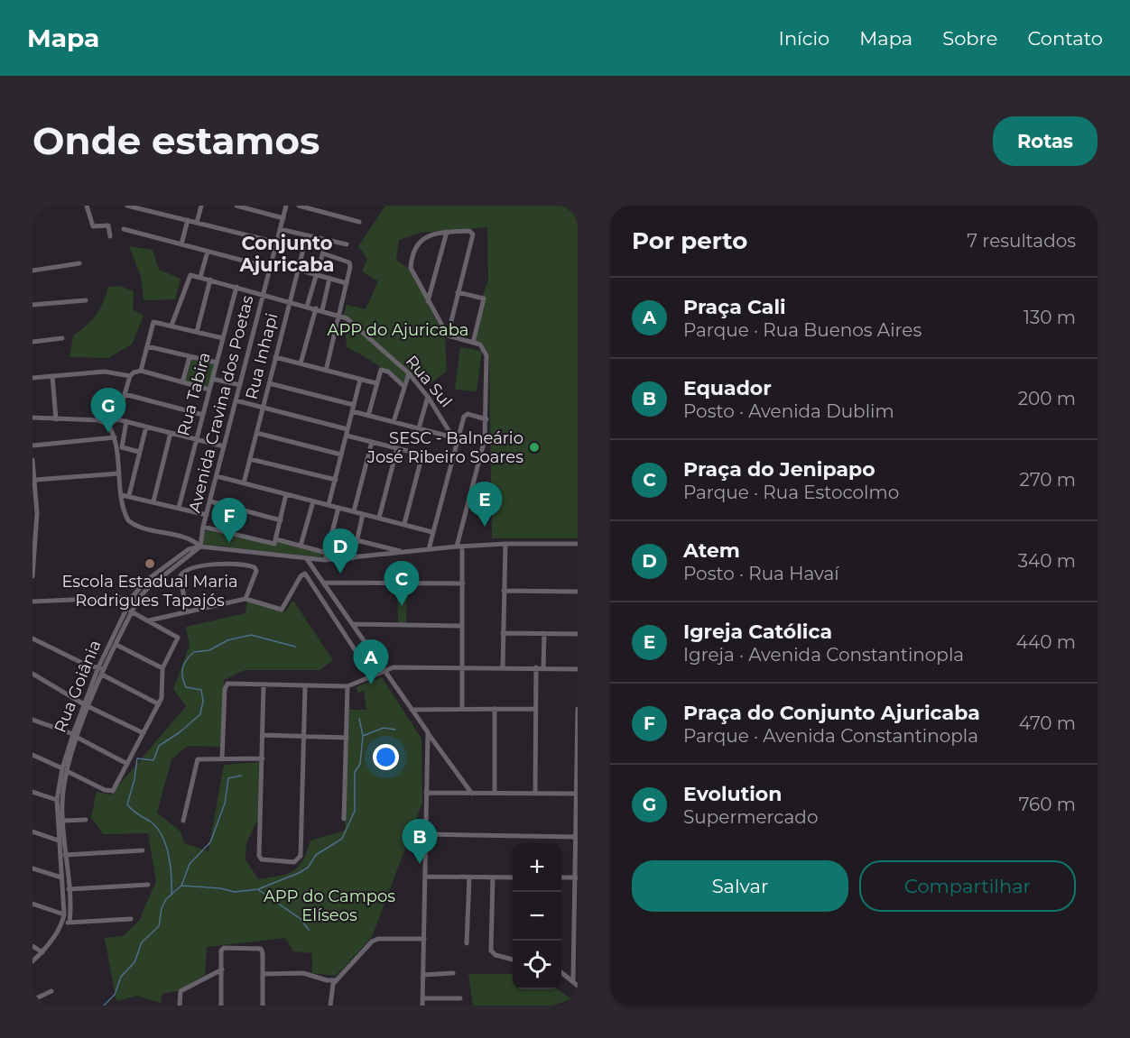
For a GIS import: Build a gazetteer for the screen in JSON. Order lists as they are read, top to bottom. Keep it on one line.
{"streets":{"street":["Rua Inhapi","Rua Sul","Rua Tabira","Avenida Cravina dos Poetas","Rua Goiânia"]},"crossings":[["Rua Inhapi","Rua Sul"],["Rua Sul","Rua Tabira"],["Rua Sul","Avenida Cravina dos Poetas"],["Avenida Cravina dos Poetas","Rua Goiânia"]],"districts":["Conjunto Ajuricaba"],"parks":["APP do Ajuricaba","APP do Campos Elíseos"],"places":["SESC - Balneário José Ribeiro Soares","Escola Estadual Maria Rodrigues Tapajós"],"page":{"header":"Mapa","nav":["Início","Mapa","Sobre","Contato"],"buttons":["Rotas",["Salvar","Compartilhar"]],"title":"Onde estamos","heading":["Por perto","7 resultados"],"list":[{"mark":"A","name":"Praça Cali","note":"Parque · Rua Buenos Aires","value":"130 m"},{"mark":"B","name":"Equador","note":"Posto · Avenida Dublim","value":"200 m"},{"mark":"C","name":"Praça do Jenipapo","note":"Parque · Rua Estocolmo","value":"270 m"},{"mark":"D","name":"Atem","note":"Posto · Rua Havaí","value":"340 m"},{"mark":"E","name":"Igreja Católica","note":"Igreja · Avenida Constantinopla","value":"440 m"},{"mark":"F","name":"Praça do Conjunto Ajuricaba","note":"Parque · Avenida Constantinopla","value":"470 m"},{"mark":"G","name":"Evolution","note":"Supermercado","value":"760 m"}],"pins":["G","E","F","D","C","A","B"],"map_buttons":["+","−"]}}
